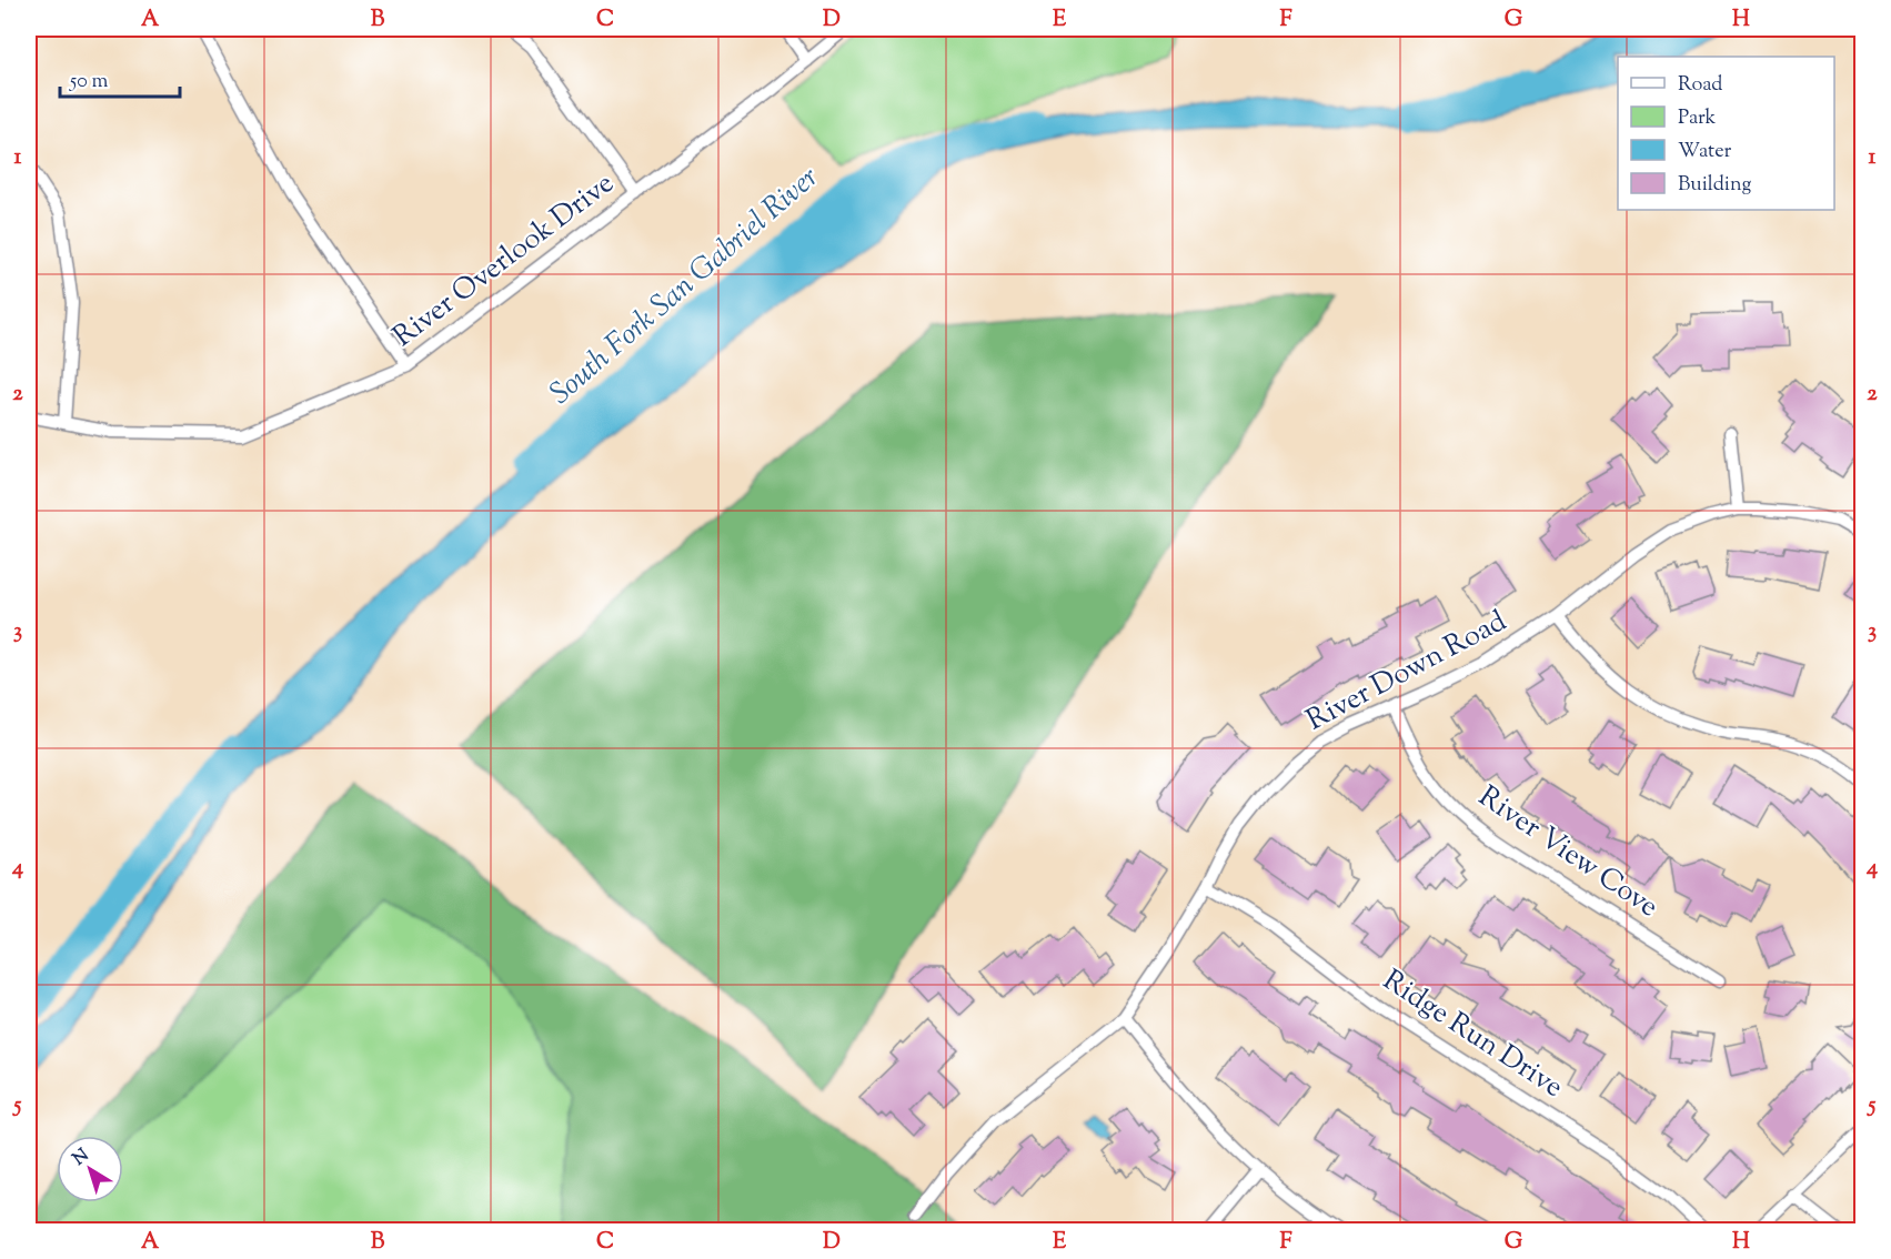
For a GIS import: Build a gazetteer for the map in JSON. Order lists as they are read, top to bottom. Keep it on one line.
{"streets":{"street":["River Overlook Drive","River Down Road","River View Cove","Ridge Run Drive"]},"crossings":[["River Down Road","River View Cove"],["River Down Road","Ridge Run Drive"]],"water":["South Fork San Gabriel River"],"legend":["Road","Park","Water","Building"],"scale_bar":"50 m","north":"top left","grid":{"columns":["A","B","C","D","E","F","G","H"],"rows":["1","2","3","4","5"]}}
